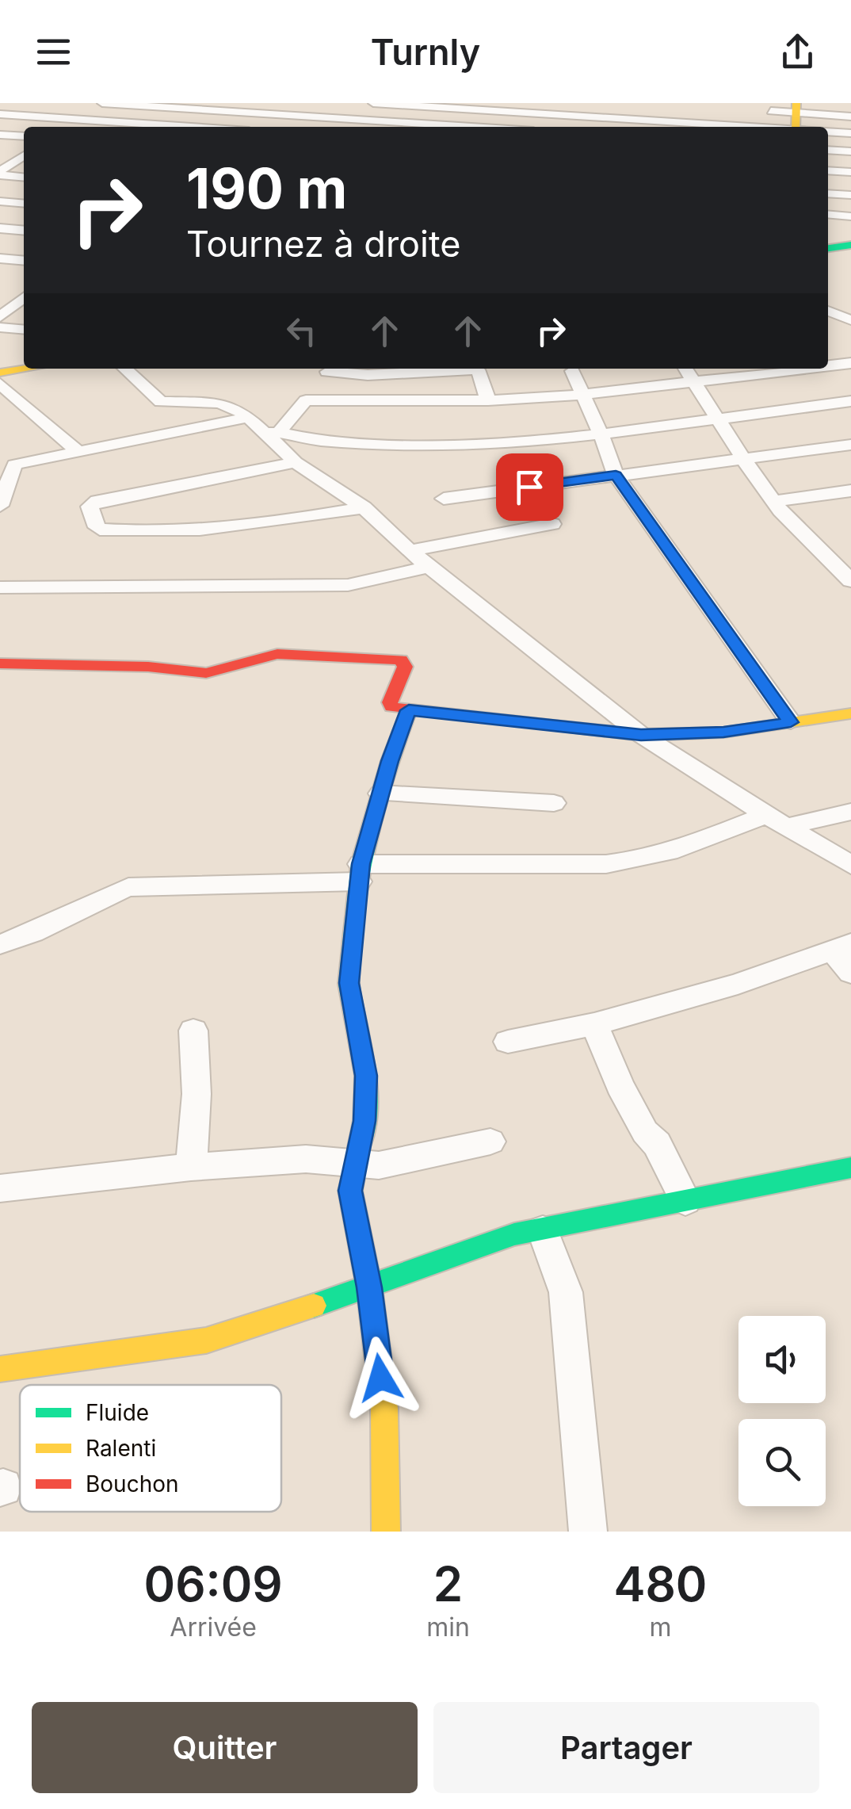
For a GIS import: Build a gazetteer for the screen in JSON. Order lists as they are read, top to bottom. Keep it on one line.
{"legend":["Fluide","Ralenti","Bouchon"],"page":{"header":"Turnly","turn":["190 m","Tournez à droite"],"eta":["06:09","Arrivée","2","min","480","m"],"buttons":["Quitter","Partager"]}}
